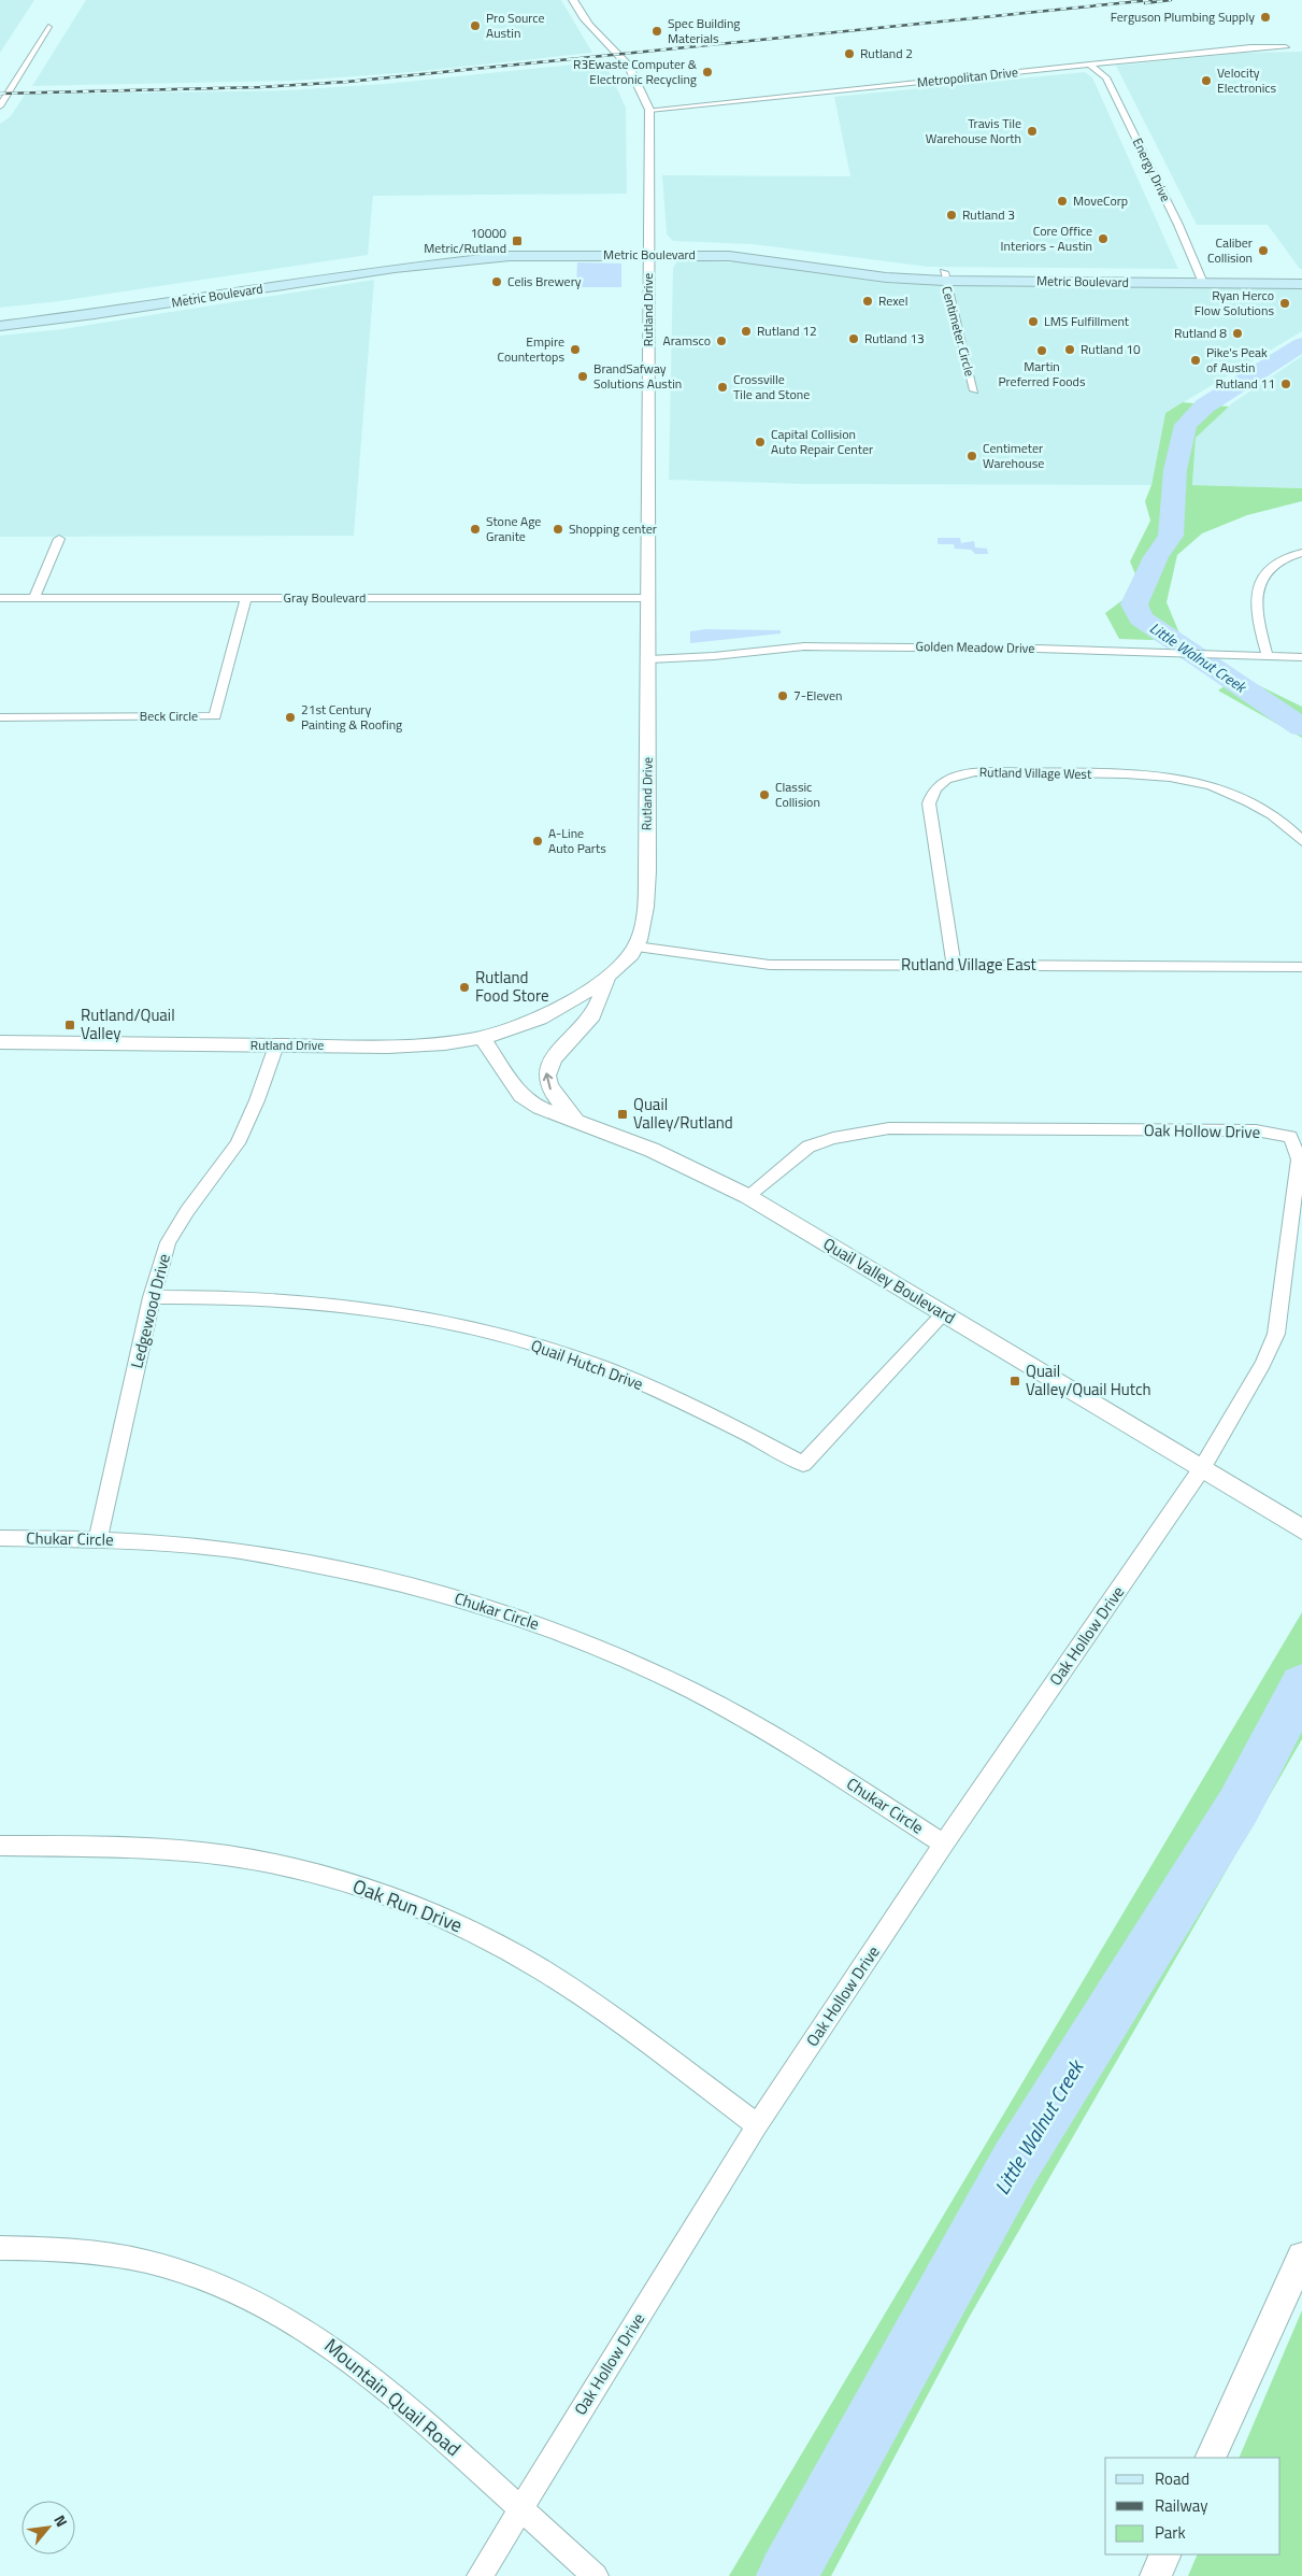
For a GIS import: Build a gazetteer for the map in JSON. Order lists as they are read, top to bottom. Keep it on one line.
{"streets":{"main road":["Metric Boulevard"],"street":["Metropolitan Drive","Energy Drive","Rutland Drive","Centimeter Circle","Gray Boulevard","Golden Meadow Drive","Beck Circle","Rutland Village West","Rutland Village East","Oak Hollow Drive","Quail Valley Boulevard","Ledgewood Drive","Quail Hutch Drive","Chukar Circle","Oak Run Drive","Mountain Quail Road"]},"crossings":[["Metropolitan Drive","Energy Drive"],["Metropolitan Drive","Rutland Drive"],["Energy Drive","Metric Boulevard"],["Metric Boulevard","Rutland Drive"],["Metric Boulevard","Centimeter Circle"],["Rutland Drive","Gray Boulevard"],["Rutland Drive","Golden Meadow Drive"],["Rutland Drive","Rutland Village East"],["Rutland Drive","Quail Valley Boulevard"],["Rutland Drive","Ledgewood Drive"],["Gray Boulevard","Beck Circle"],["Rutland Village West","Rutland Village East"],["Oak Hollow Drive","Quail Valley Boulevard"],["Oak Hollow Drive","Chukar Circle"],["Oak Hollow Drive","Oak Run Drive"],["Oak Hollow Drive","Mountain Quail Road"],["Quail Valley Boulevard","Quail Hutch Drive"],["Ledgewood Drive","Quail Hutch Drive"],["Ledgewood Drive","Chukar Circle"]],"water":["Little Walnut Creek"],"places":{"other":["Ferguson Plumbing Supply","Pro Source Austin","Spec Building Materials","Rutland 2","R3Ewaste Computer & Electronic Recycling","Velocity Electronics","Travis Tile Warehouse North","MoveCorp","Rutland 3","Core Office Interiors - Austin","Caliber Collision","Celis Brewery","Rexel","Ryan Herco Flow Solutions","LMS Fulfillment","Rutland 12","Rutland 8","Rutland 13","Aramsco","Empire Countertops","Rutland 10","Martin Preferred Foods","Pike's Peak of Austin","BrandSafway Solutions Austin","Rutland 11","Crossville Tile and Stone","Capital Collision Auto Repair Center","Centimeter Warehouse","Stone Age Granite","Shopping center","7-Eleven","21st Century Painting & Roofing","Classic Collision","A-Line Auto Parts","Rutland Food Store"],"transit":["10000 Metric/Rutland","Rutland/Quail Valley","Quail Valley/Rutland","Quail Valley/Quail Hutch"]},"legend":["Road","Railway","Park"],"north":"top right"}
